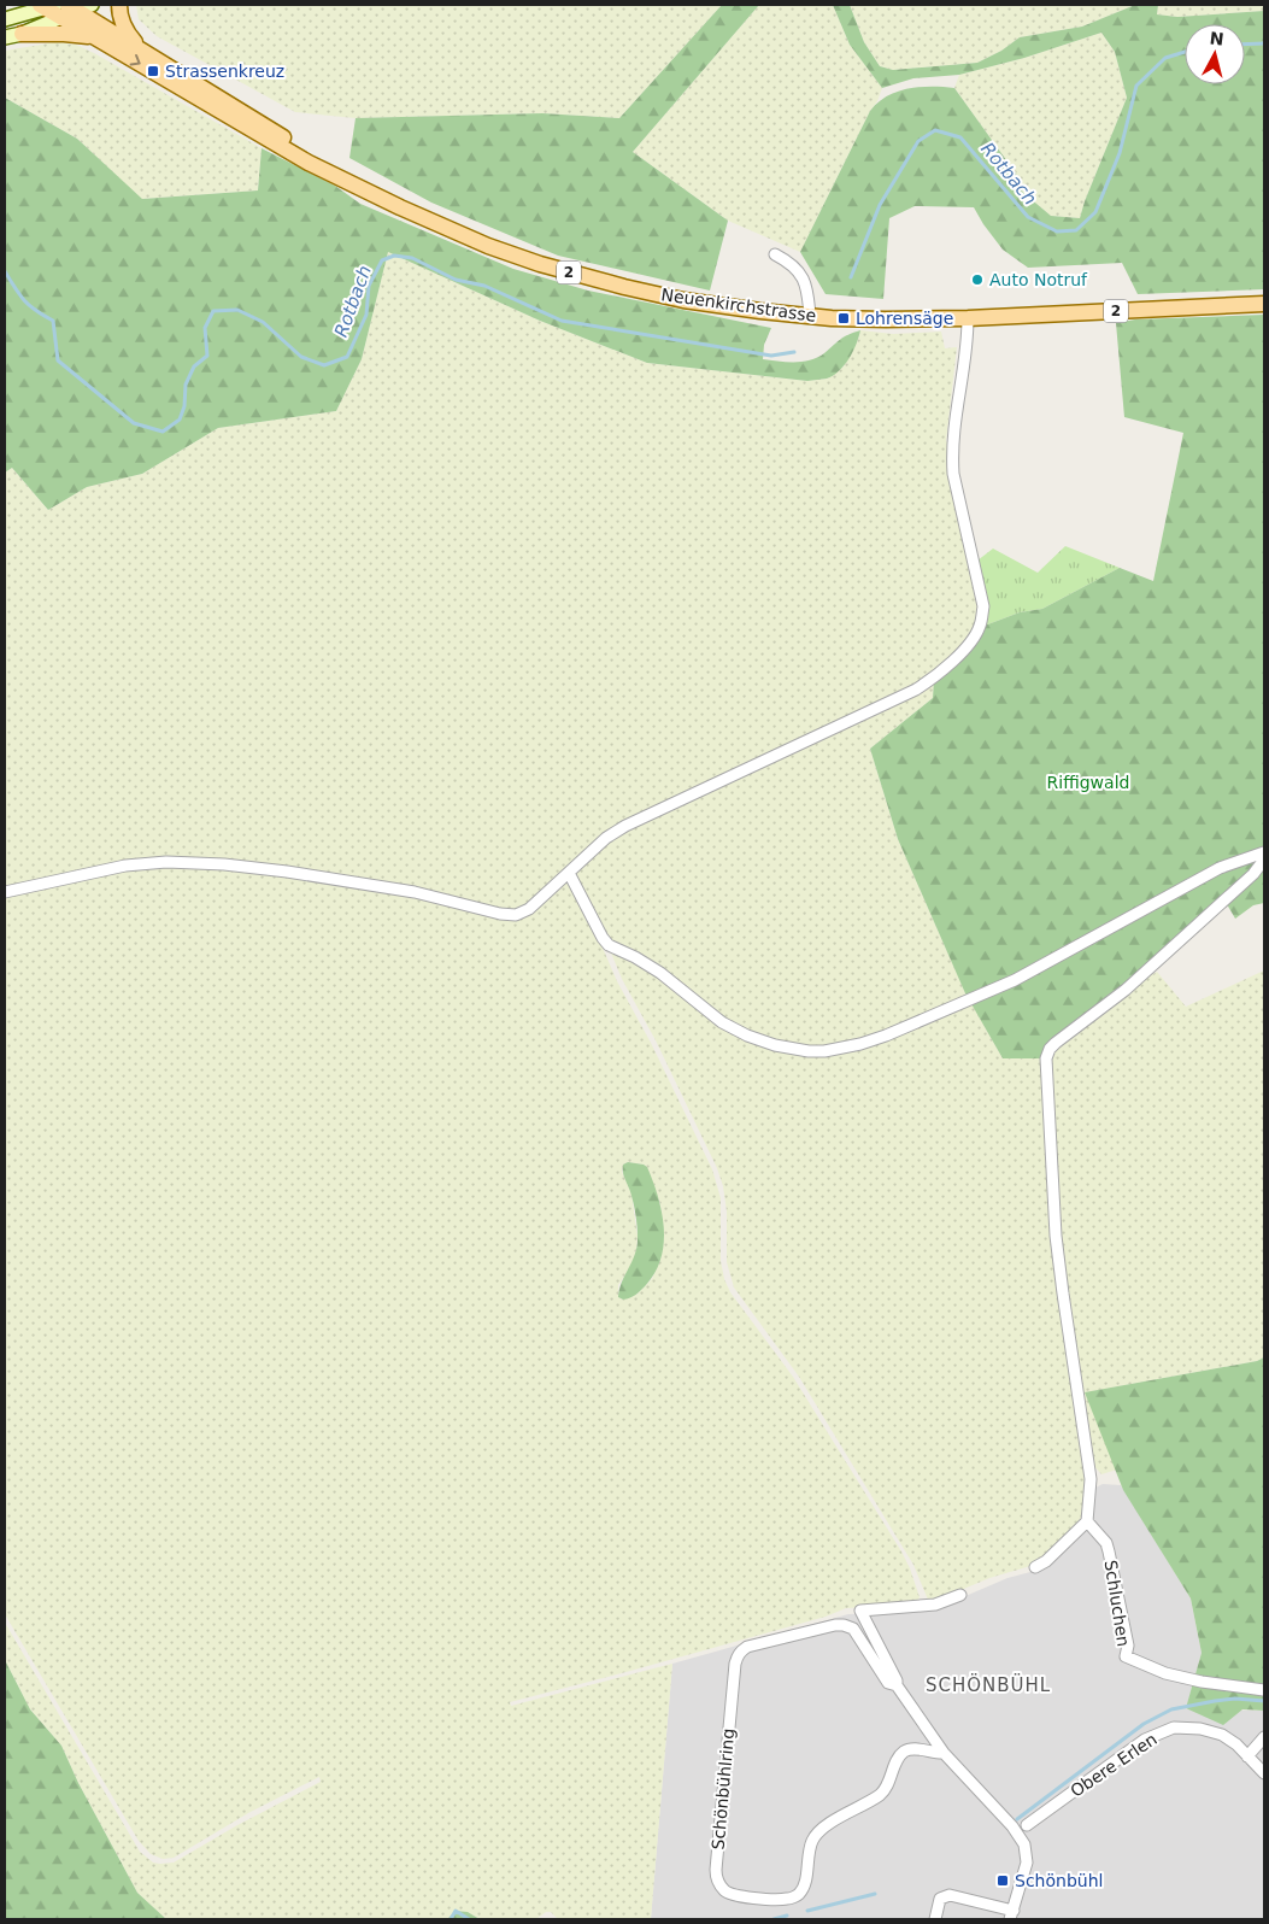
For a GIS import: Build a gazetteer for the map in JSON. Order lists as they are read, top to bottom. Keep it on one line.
{"streets":{"main road":["2","Neuenkirchstrasse"],"street":["Schluchen","Obere Erlen","Schönbühlring"]},"districts":["SCHÖNBÜHL"],"water":["Rotbach"],"parks":["Riffigwald"],"places":{"transit":["Strassenkreuz","Lohrensäge","Schönbühl"],"other":["Auto Notruf"]},"north":"top"}
